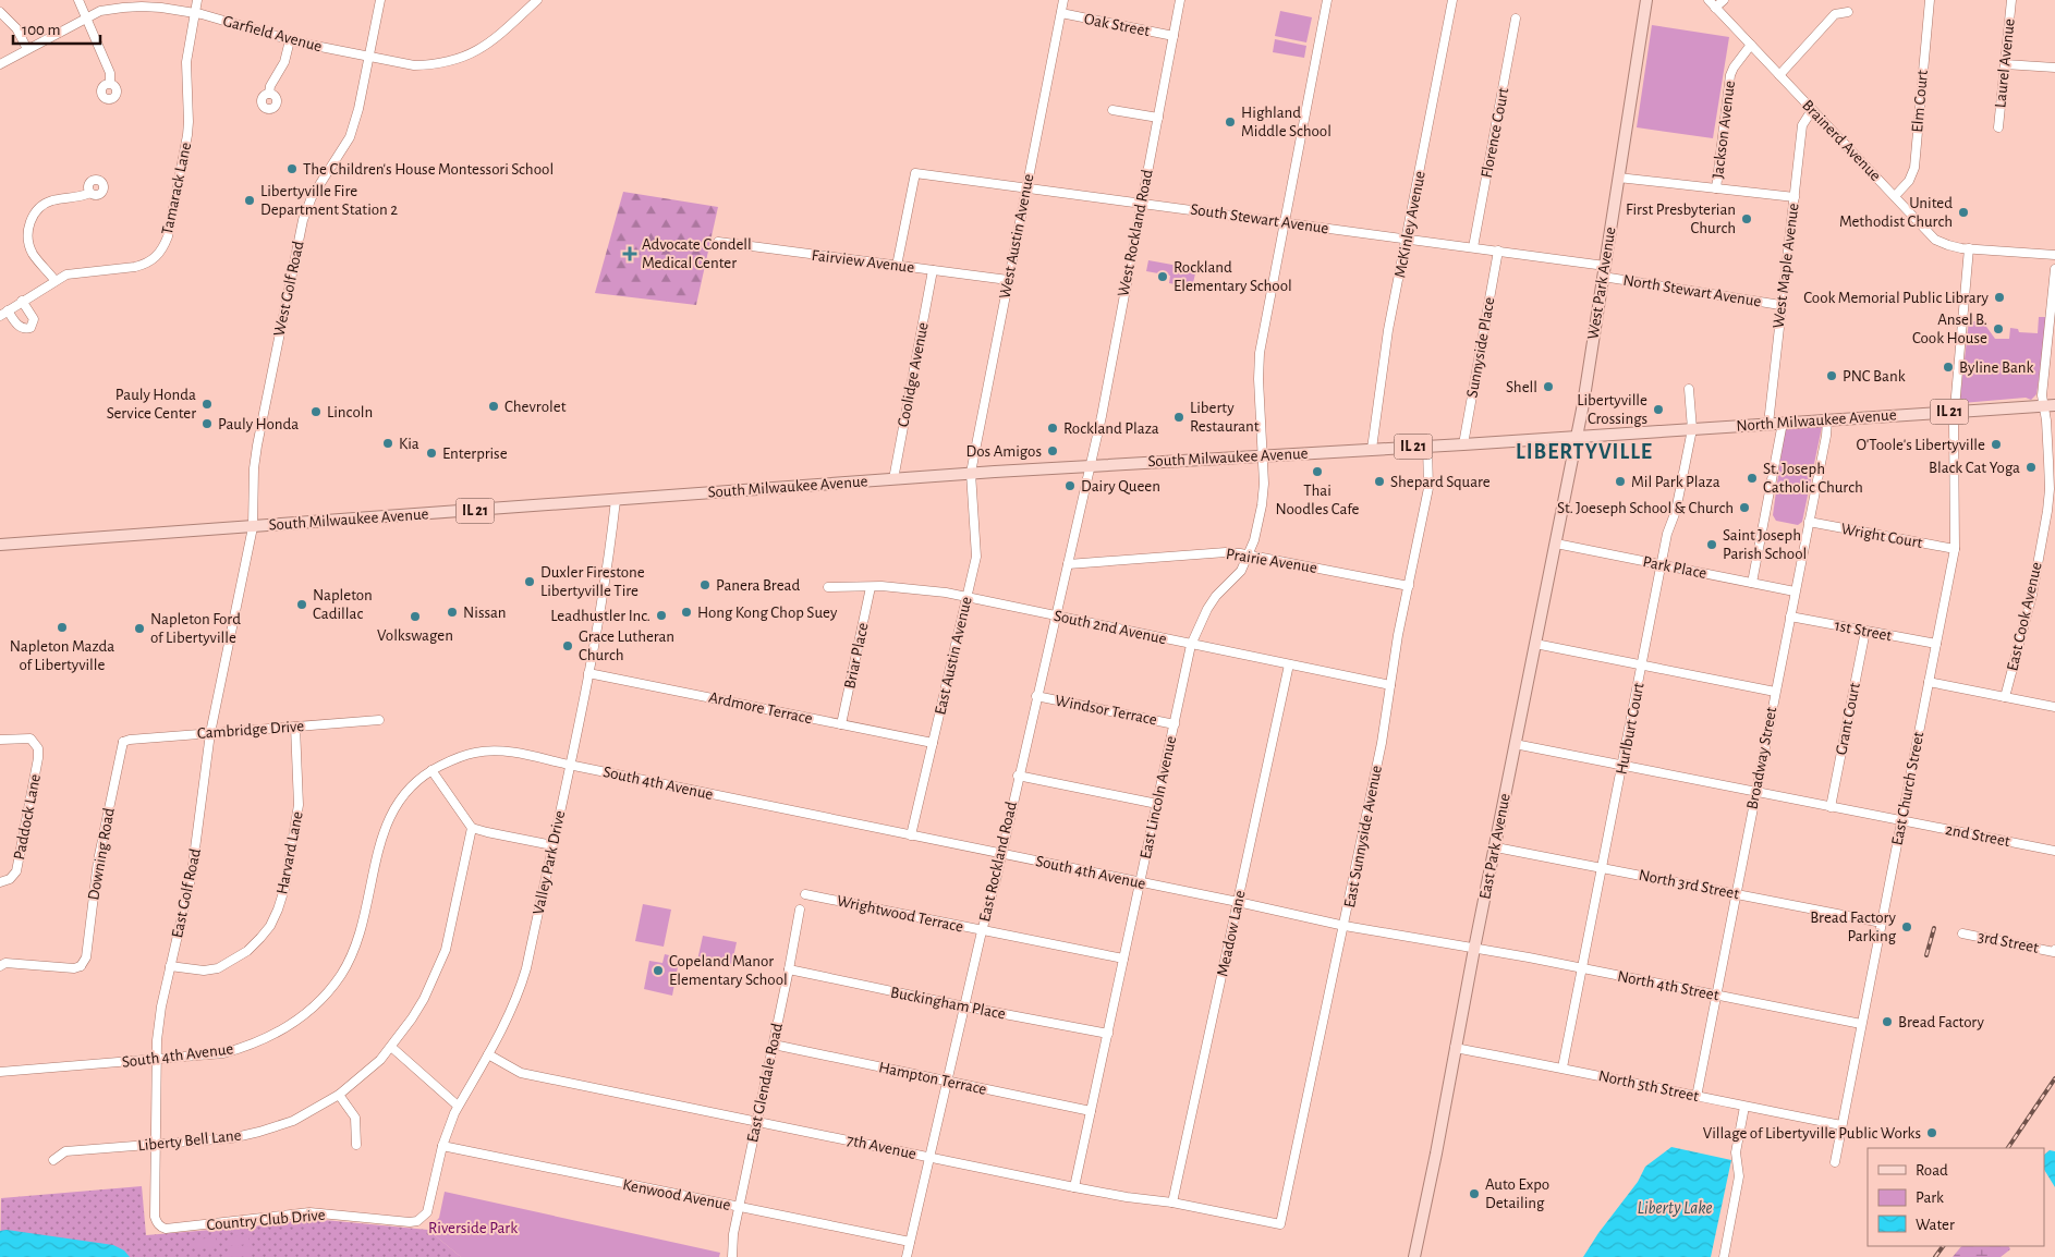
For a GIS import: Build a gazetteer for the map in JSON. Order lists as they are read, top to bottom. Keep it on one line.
{"streets":{"main road":["West Park Avenue","IL 21","North Milwaukee Avenue","South Milwaukee Avenue","East Park Avenue"],"street":["Oak Street","Garfield Avenue","Laurel Avenue","Elm Court","Jackson Avenue","Florence Court","Brainerd Avenue","Tamarack Lane","South Stewart Avenue","McKinley Avenue","West Rockland Road","West Austin Avenue","Fairview Avenue","West Maple Avenue","West Golf Road","North Stewart Avenue","Sunnyside Place","Coolidge Avenue","Wright Court","Prairie Avenue","Park Place","East Cook Avenue","South 2nd Avenue","1st Street","Briar Place","East Austin Avenue","Ardmore Terrace","Windsor Terrace","Grant Court","Hurlburt Court","Cambridge Drive","Broadway Street","South 4th Avenue","East Church Street","East Lincoln Avenue","Paddock Lane","2nd Street","East Sunnyside Avenue","Harvard Lane","Downing Road","East Rockland Road","Valley Park Drive","North 3rd Street","East Golf Road","Wrightwood Terrace","Meadow Lane","3rd Street","North 4th Street","Buckingham Place","Hampton Terrace","East Glendale Road","North 5th Street","Liberty Bell Lane","7th Avenue","Kenwood Avenue","Country Club Drive"]},"crossings":[["Oak Street","West Rockland Road"],["Oak Street","West Austin Avenue"],["Garfield Avenue","Tamarack Lane"],["Garfield Avenue","West Golf Road"],["Elm Court","Brainerd Avenue"],["Jackson Avenue","Brainerd Avenue"],["Florence Court","South Stewart Avenue"],["Brainerd Avenue","West Maple Avenue"],["Brainerd Avenue","East Church Street"],["South Stewart Avenue","McKinley Avenue"],["South Stewart Avenue","West Rockland Road"],["South Stewart Avenue","West Austin Avenue"],["South Stewart Avenue","Fairview Avenue"],["South Stewart Avenue","West Park Avenue"],["South Stewart Avenue","North Stewart Avenue"],["South Stewart Avenue","Sunnyside Place"],["South Stewart Avenue","East Lincoln Avenue"],["McKinley Avenue","South Milwaukee Avenue"],["West Rockland Road","South Milwaukee Avenue"],["West Rockland Road","East Rockland Road"],["West Austin Avenue","Fairview Avenue"],["West Austin Avenue","South Milwaukee Avenue"],["West Austin Avenue","East Austin Avenue"],["Fairview Avenue","Coolidge Avenue"],["West Maple Avenue","North Stewart Avenue"],["West Maple Avenue","North Milwaukee Avenue"],["West Park Avenue","North Stewart Avenue"],["West Park Avenue","North Milwaukee Avenue"],["West Park Avenue","South Milwaukee Avenue"],["West Park Avenue","East Park Avenue"],["West Golf Road","South Milwaukee Avenue"],["West Golf Road","East Golf Road"],["Sunnyside Place","South Milwaukee Avenue"],["Coolidge Avenue","South Milwaukee Avenue"],["North Milwaukee Avenue","South Milwaukee Avenue"],["North Milwaukee Avenue","East Cook Avenue"],["North Milwaukee Avenue","Hurlburt Court"],["North Milwaukee Avenue","Broadway Street"],["North Milwaukee Avenue","East Church Street"],["North Milwaukee Avenue","East Park Avenue"],["South Milwaukee Avenue","East Austin Avenue"],["South Milwaukee Avenue","East Lincoln Avenue"],["South Milwaukee Avenue","East Sunnyside Avenue"],["South Milwaukee Avenue","East Park Avenue"],["South Milwaukee Avenue","East Rockland Road"],["South Milwaukee Avenue","Valley Park Drive"],["South Milwaukee Avenue","East Golf Road"],["Wright Court","Broadway Street"],["Wright Court","East Church Street"],["Prairie Avenue","East Lincoln Avenue"],["Prairie Avenue","East Sunnyside Avenue"],["Prairie Avenue","East Rockland Road"],["Park Place","Hurlburt Court"],["Park Place","Broadway Street"],["Park Place","East Park Avenue"],["South 2nd Avenue","Briar Place"],["South 2nd Avenue","East Austin Avenue"],["South 2nd Avenue","East Lincoln Avenue"],["South 2nd Avenue","East Sunnyside Avenue"],["South 2nd Avenue","East Rockland Road"],["South 2nd Avenue","Meadow Lane"],["1st Street","Grant Court"],["1st Street","Broadway Street"],["1st Street","East Church Street"],["Briar Place","Ardmore Terrace"],["East Austin Avenue","Ardmore Terrace"],["East Austin Avenue","South 4th Avenue"],["Ardmore Terrace","Valley Park Drive"],["Windsor Terrace","East Lincoln Avenue"],["Windsor Terrace","East Rockland Road"],["Grant Court","2nd Street"],["Hurlburt Court","2nd Street"],["Hurlburt Court","North 3rd Street"],["Hurlburt Court","North 4th Street"],["Hurlburt Court","North 5th Street"],["Cambridge Drive","Harvard Lane"],["Cambridge Drive","Downing Road"],["Cambridge Drive","East Golf Road"],["Broadway Street","2nd Street"],["Broadway Street","North 3rd Street"],["Broadway Street","North 4th Street"],["Broadway Street","North 5th Street"],["South 4th Avenue","East Lincoln Avenue"],["South 4th Avenue","East Sunnyside Avenue"],["South 4th Avenue","East Park Avenue"],["South 4th Avenue","East Rockland Road"],["South 4th Avenue","Valley Park Drive"],["South 4th Avenue","East Golf Road"],["South 4th Avenue","Meadow Lane"],["South 4th Avenue","North 4th Street"],["East Church Street","2nd Street"],["East Church Street","North 3rd Street"],["East Church Street","North 4th Street"],["East Church Street","North 5th Street"],["East Lincoln Avenue","Wrightwood Terrace"],["East Lincoln Avenue","Buckingham Place"],["East Lincoln Avenue","Hampton Terrace"],["East Lincoln Avenue","7th Avenue"],["2nd Street","East Park Avenue"],["East Sunnyside Avenue","7th Avenue"],["East Park Avenue","North 3rd Street"],["East Park Avenue","North 4th Street"],["East Park Avenue","North 5th Street"],["Harvard Lane","East Golf Road"],["East Rockland Road","Wrightwood Terrace"],["East Rockland Road","Buckingham Place"],["East Rockland Road","Hampton Terrace"],["East Rockland Road","7th Avenue"],["East Rockland Road","Kenwood Avenue"],["Valley Park Drive","7th Avenue"],["Valley Park Drive","Kenwood Avenue"],["Valley Park Drive","Country Club Drive"],["East Golf Road","Liberty Bell Lane"],["East Golf Road","Country Club Drive"],["Meadow Lane","7th Avenue"],["Buckingham Place","East Glendale Road"],["Hampton Terrace","East Glendale Road"],["East Glendale Road","7th Avenue"],["East Glendale Road","Kenwood Avenue"]],"districts":["LIBERTYVILLE"],"water":["Liberty Lake"],"parks":["Riverside Park"],"places":{"other":["Highland Middle School","The Children's House Montessori School","Libertyville Fire Department Station 2","United Methodist Church","First Presbyterian Church","Rockland Elementary School","Cook Memorial Public Library","Ansel B. Cook House","Byline Bank","PNC Bank","Shell","Pauly Honda Service Center","Chevrolet","Libertyville Crossings","Lincoln","Liberty Restaurant","Pauly Honda","Rockland Plaza","Kia","O'Toole's Libertyville","Dos Amigos","Enterprise","Black Cat Yoga","Thai Noodles Cafe","St. Joseph Catholic Church","Shepard Square","Mil Park Plaza","Dairy Queen","St. Joeseph School & Church","Saint Joseph Parish School","Duxler Firestone Libertyville Tire","Panera Bread","Napleton Cadillac","Nissan","Hong Kong Chop Suey","Leadhustler Inc.","Volkswagen","Napleton Mazda of Libertyville","Napleton Ford of Libertyville","Grace Lutheran Church","Bread Factory Parking","Copeland Manor Elementary School","Bread Factory","Village of Libertyville Public Works","Auto Expo Detailing"],"health":["Advocate Condell Medical Center"]},"legend":["Road","Park","Water"],"scale_bar":"100 m"}
